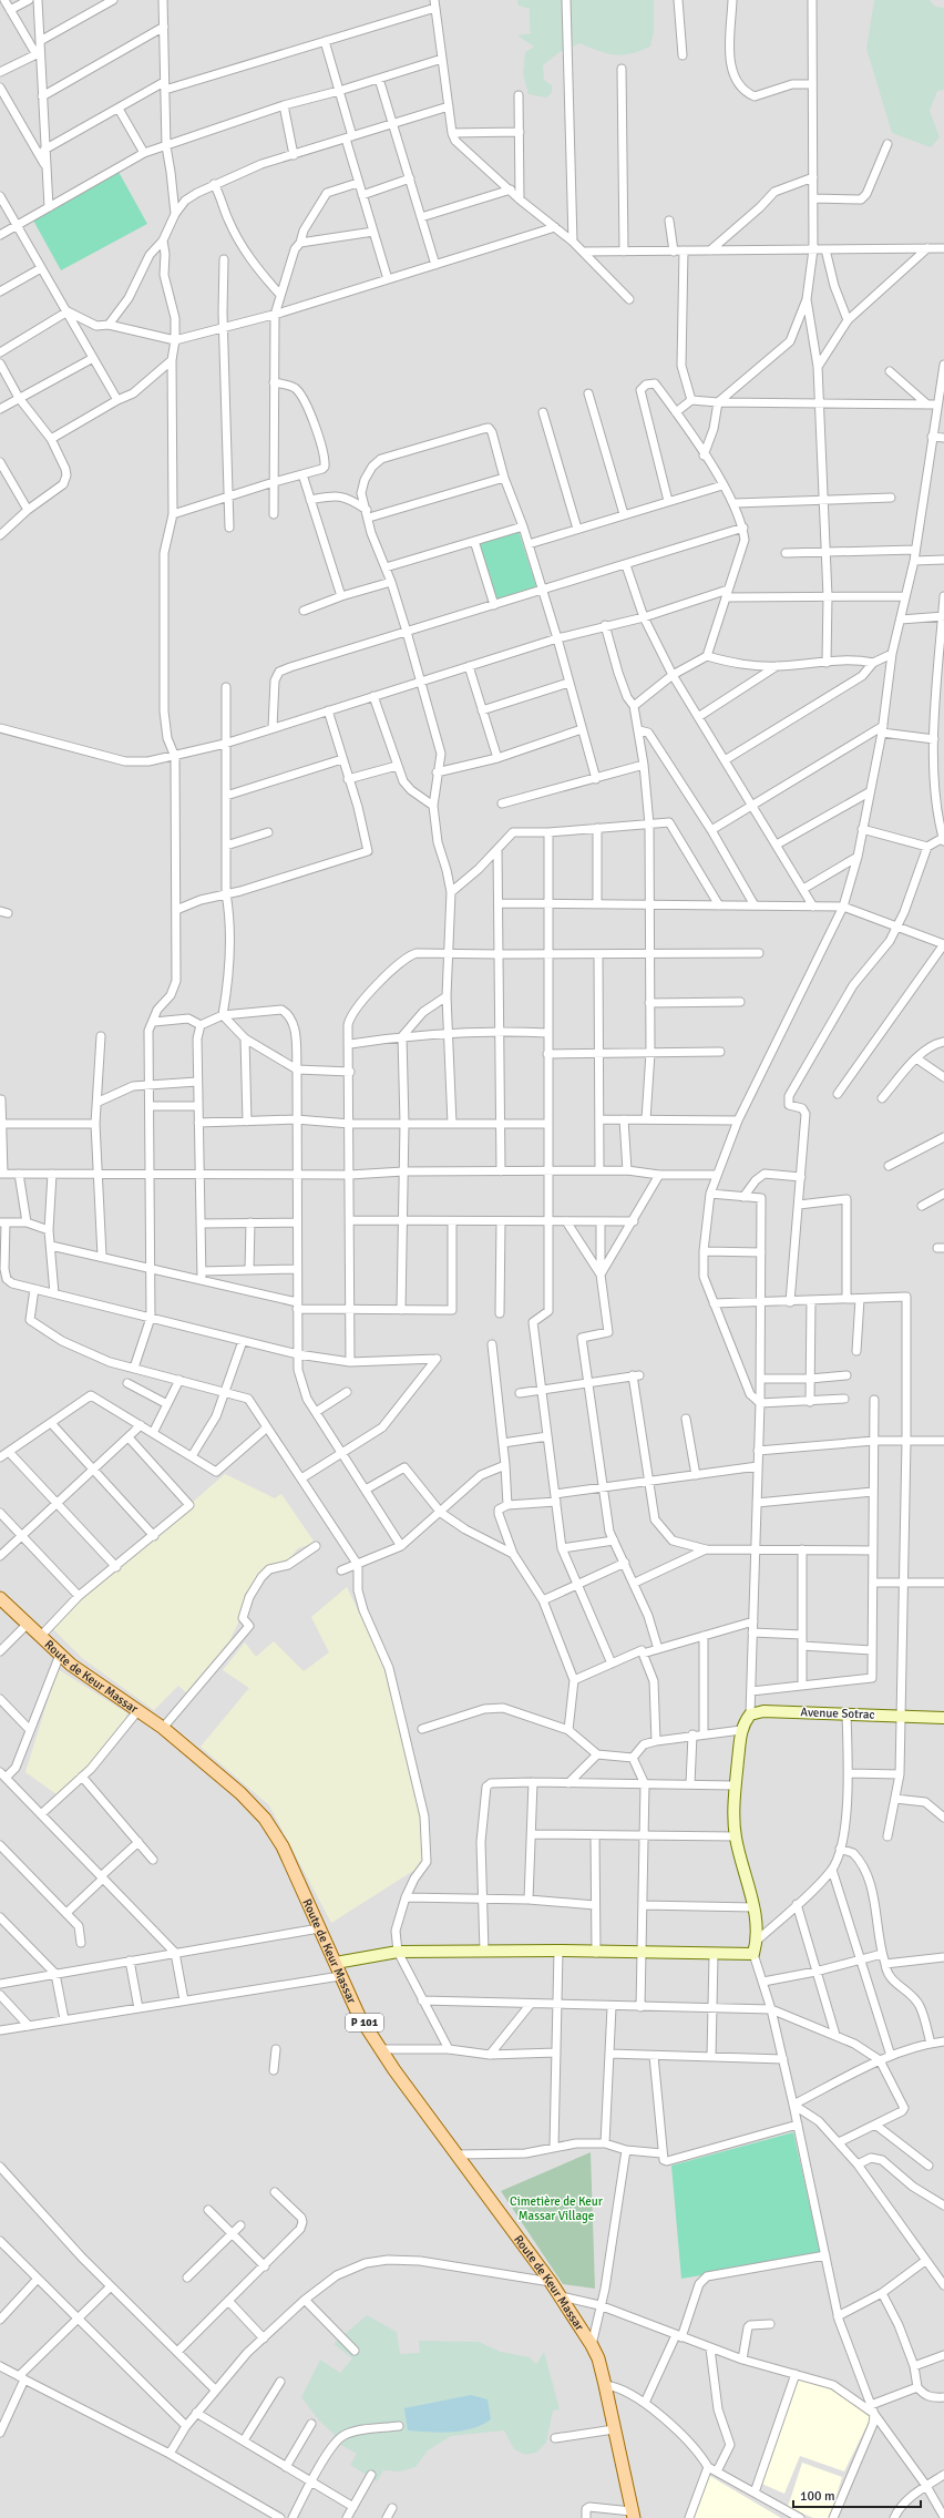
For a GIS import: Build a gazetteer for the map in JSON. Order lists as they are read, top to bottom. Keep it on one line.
{"streets":{"main road":["Route de Keur Massar","P 101"],"street":["Avenue Sotrac"]},"parks":["Cimetière de Keur Massar Village"],"scale_bar":"100 m"}
